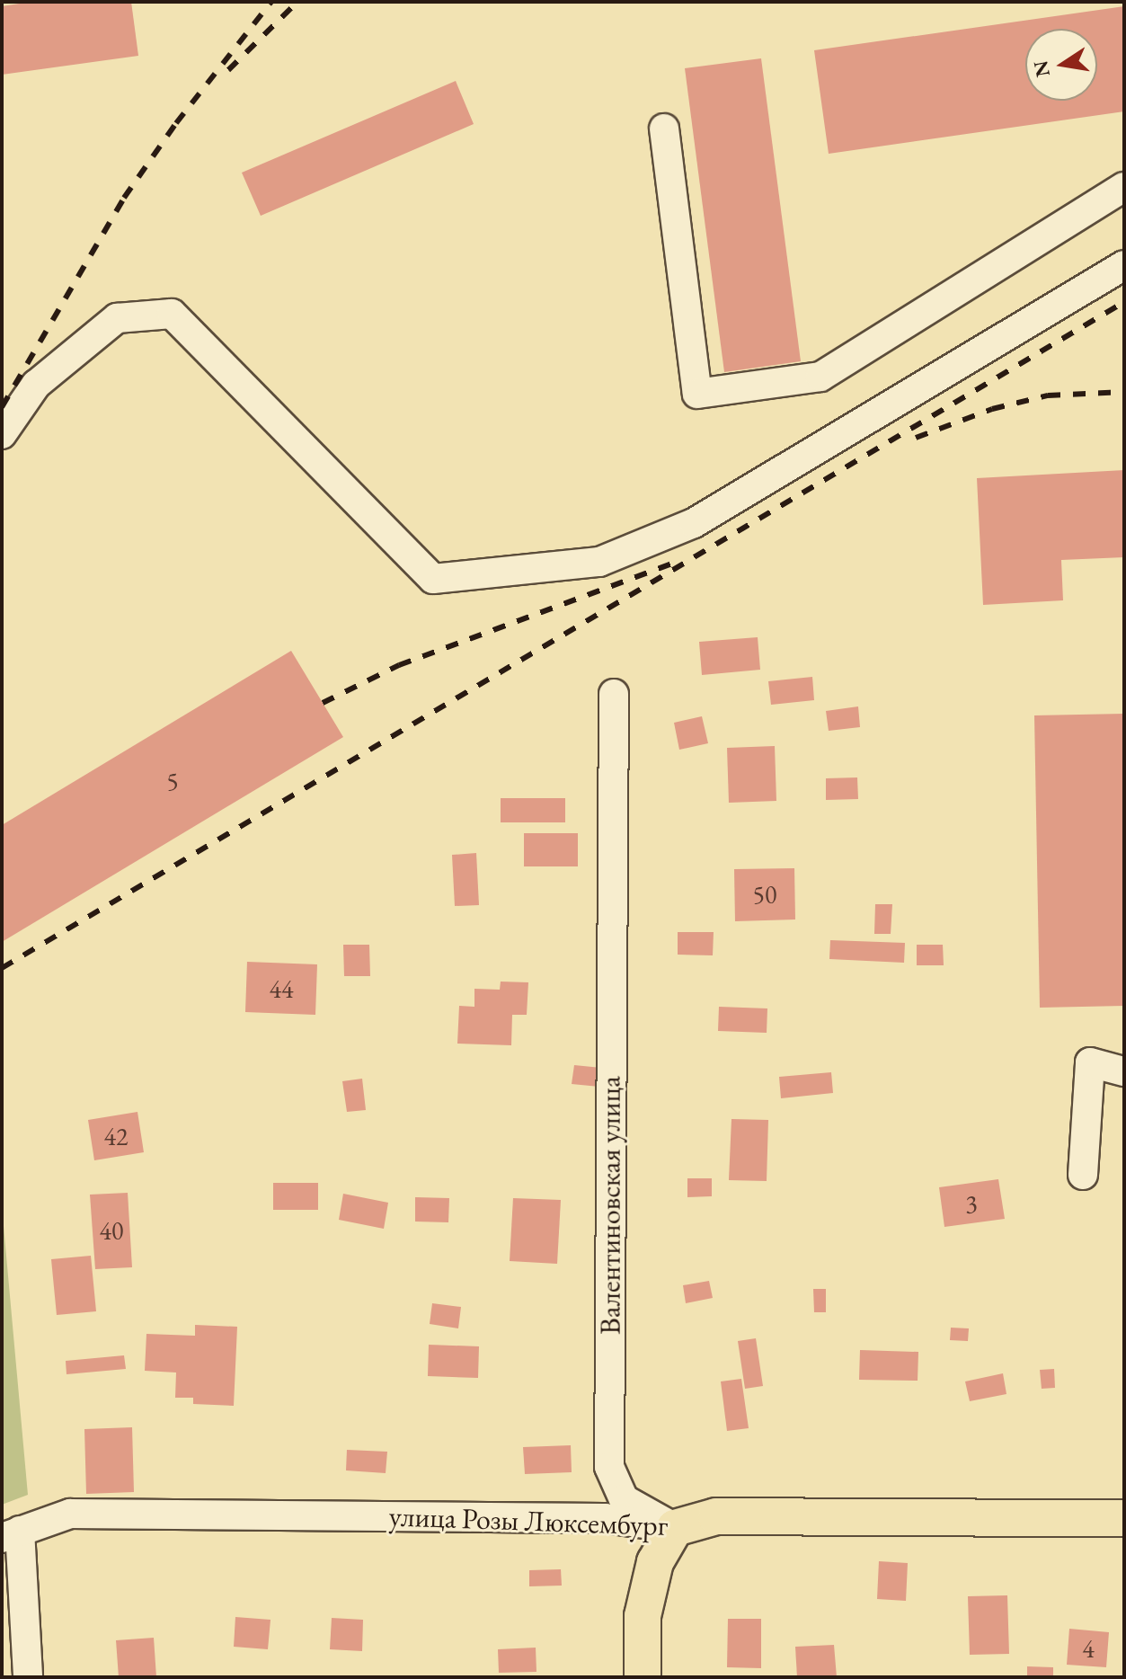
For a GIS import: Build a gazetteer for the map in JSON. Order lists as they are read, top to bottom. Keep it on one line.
{"streets":{"main road":["улица Розы Люксембург"],"street":["Валентиновская улица"]},"crossings":[["Валентиновская улица","улица Розы Люксембург"]],"house_numbers":["5","50","44","42","3","40","4"],"north":"left"}
